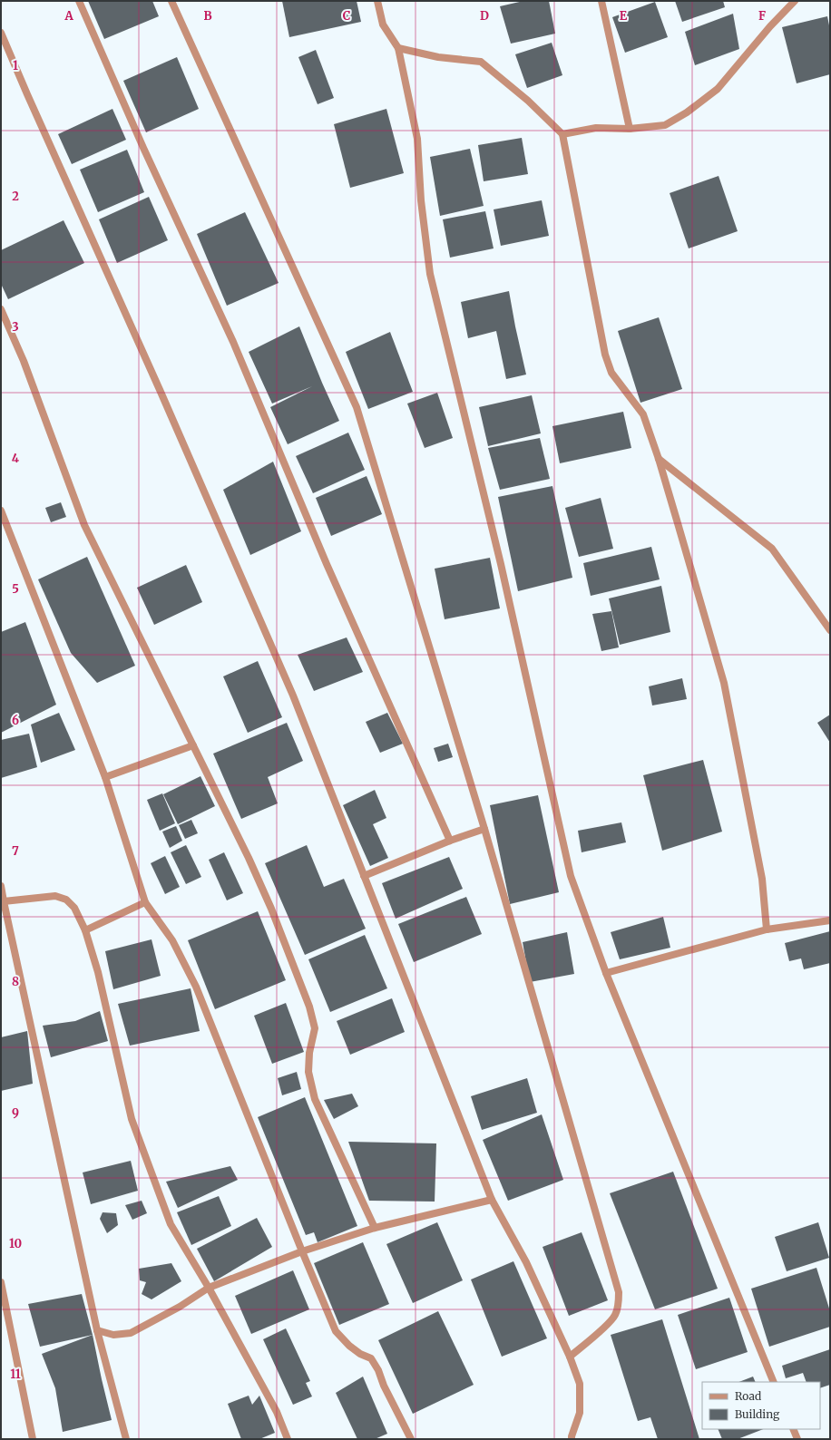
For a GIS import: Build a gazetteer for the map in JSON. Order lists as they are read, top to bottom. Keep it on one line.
{"legend":["Road","Building"],"grid":{"columns":["A","B","C","D","E","F"],"rows":["1","2","3","4","5","6","7","8","9","10","11"]}}
